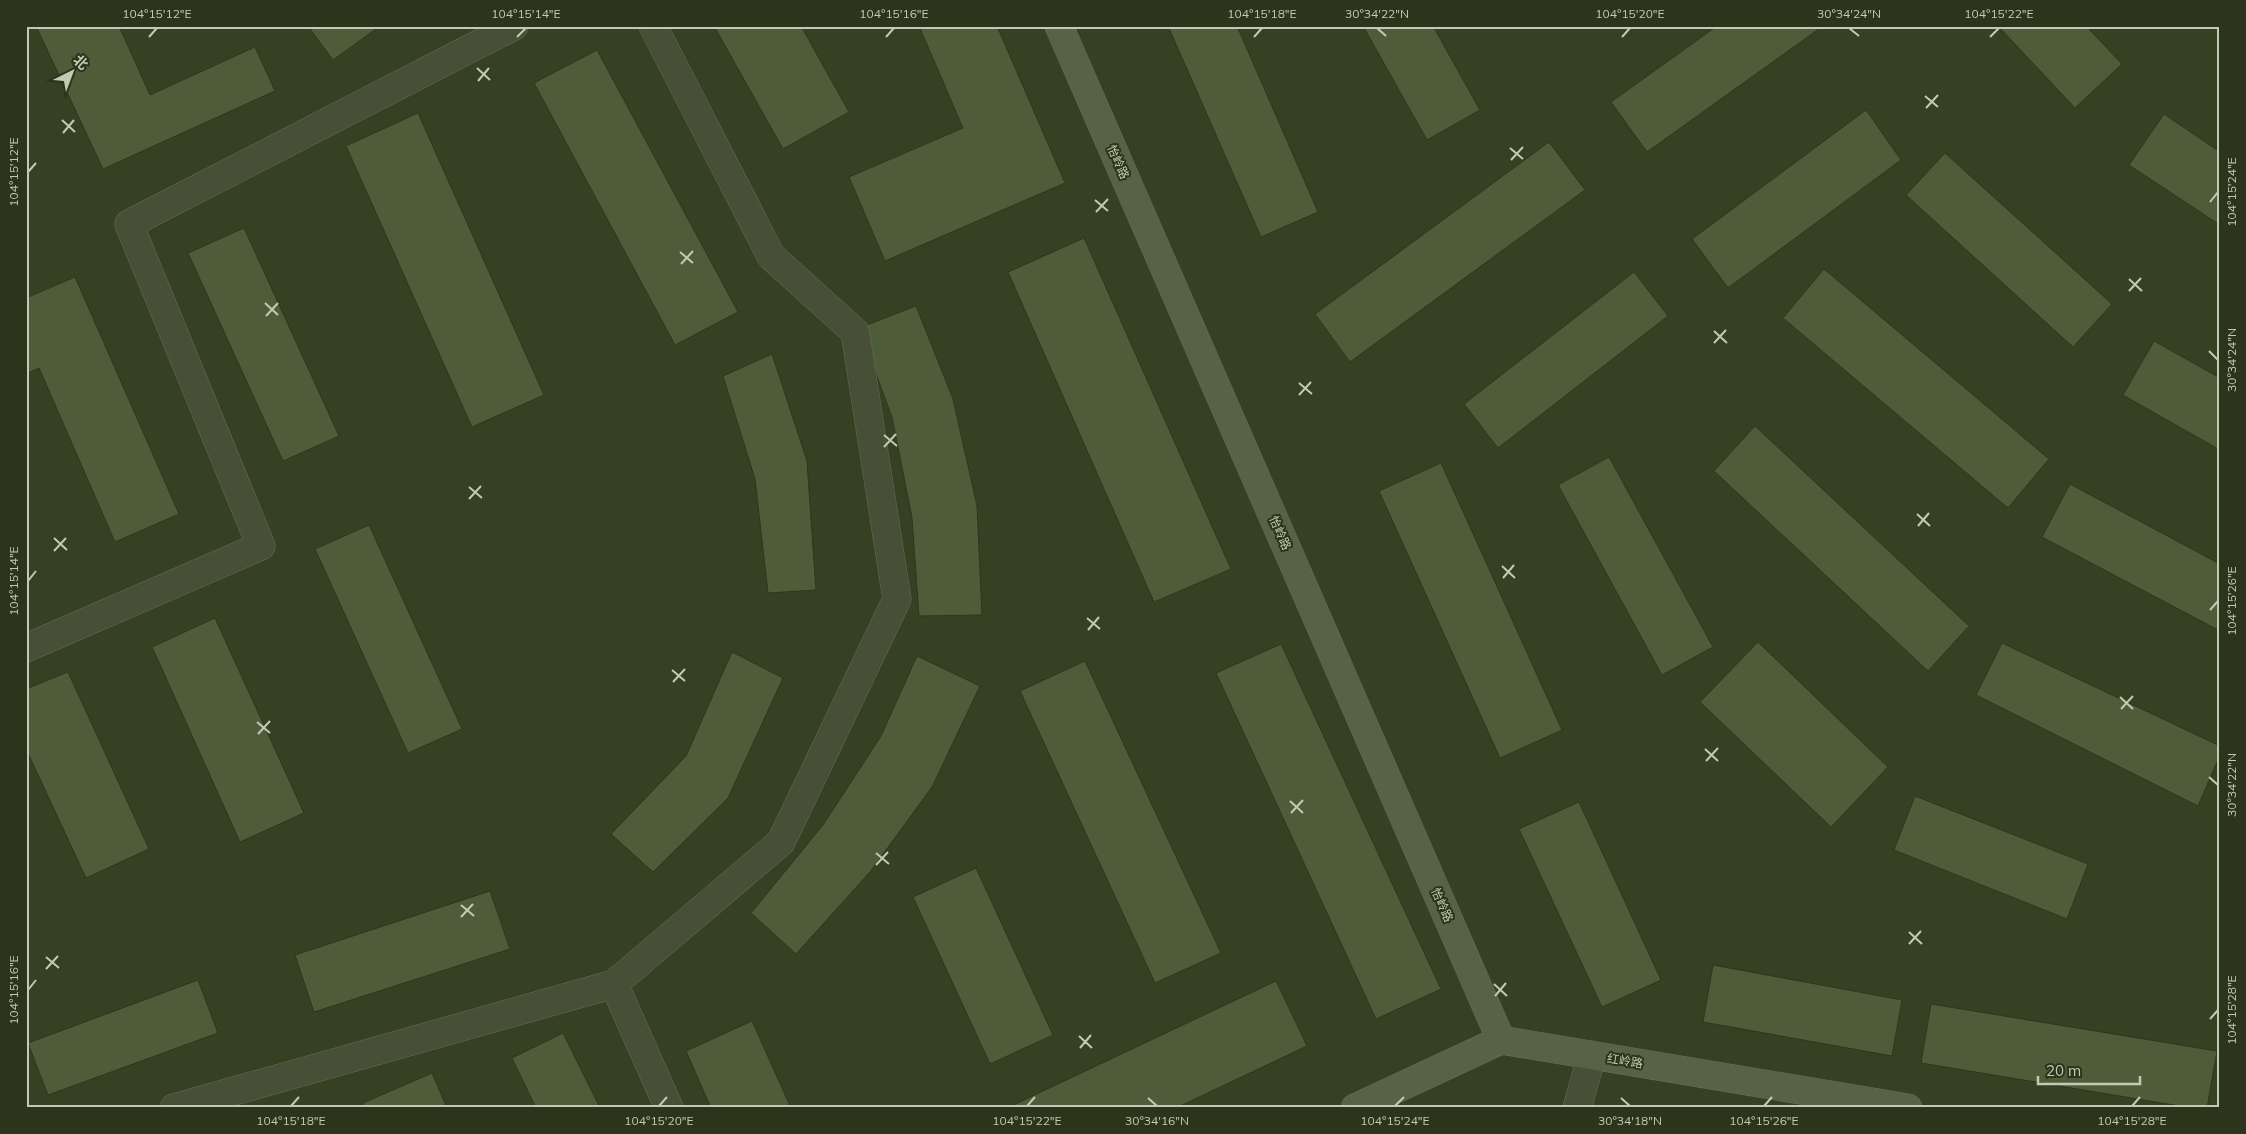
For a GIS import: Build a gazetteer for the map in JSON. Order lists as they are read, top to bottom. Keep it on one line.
{"streets":{"street":["怡岭路","红岭路"]},"crossings":[["怡岭路","红岭路"]],"scale_bar":"20 m","north":"top right","coordinates":["104°15'12\"E","104°15'14\"E","104°15'16\"E","104°15'18\"E","30°34'22\"N","104°15'20\"E","30°34'24\"N","104°15'22\"E","104°15'24\"E","104°15'26\"E","104°15'28\"E","30°34'16\"N","30°34'18\"N"]}
